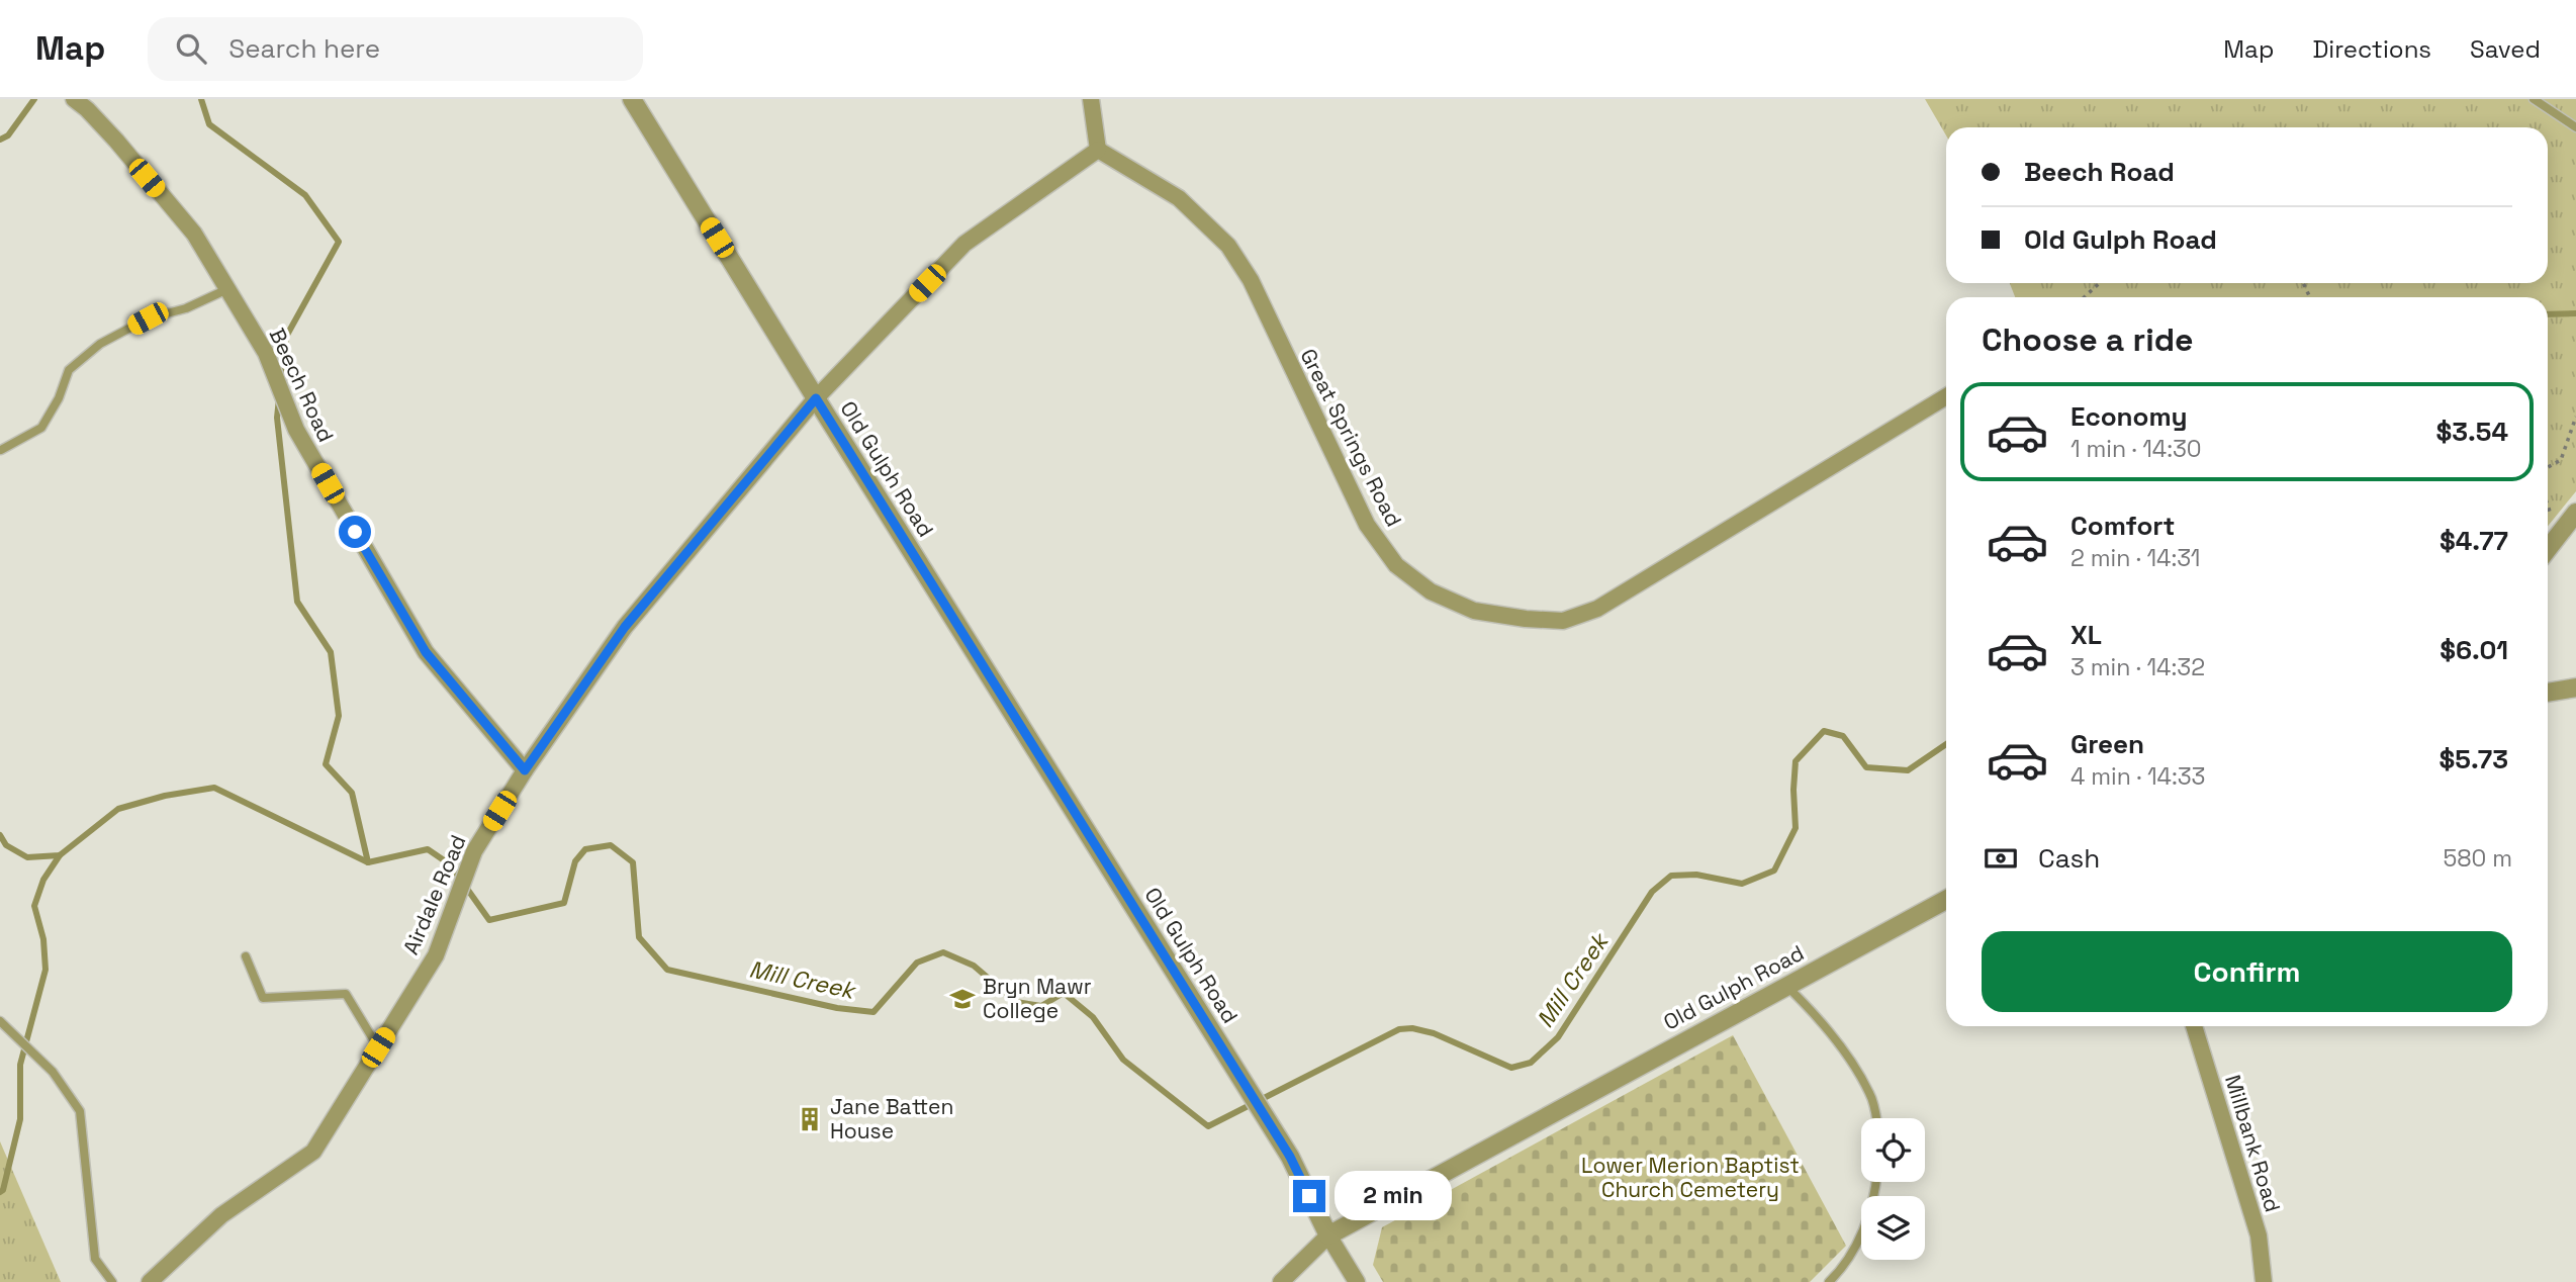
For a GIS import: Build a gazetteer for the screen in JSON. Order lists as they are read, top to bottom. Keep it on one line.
{"streets":{"street":["Beech Road","Great Springs Road","Old Gulph Road","Airdale Road","Millbank Road"]},"crossings":[["Beech Road","Airdale Road"],["Old Gulph Road","Airdale Road"]],"water":["Mill Creek"],"parks":["Lower Merion Baptist Church Cemetery"],"places":{"school or university":["Bryn Mawr College"],"building":["Jane Batten House"]},"page":{"header":"Map","search":"Search here","nav":["Map","Directions","Saved"],"banner":["Beech Road","Old Gulph Road"],"heading":"Choose a ride","list":[{"name":"Economy","note":"1 min · 14:30","value":"$3.54"},{"name":"Comfort","note":"2 min · 14:31","value":"$4.77"},{"name":"XL","note":"3 min · 14:32","value":"$6.01"},{"name":"Green","note":"4 min · 14:33","value":"$5.73"}],"pay":["Cash","580 m"],"buttons":"Confirm","bubble":"2 min"}}
